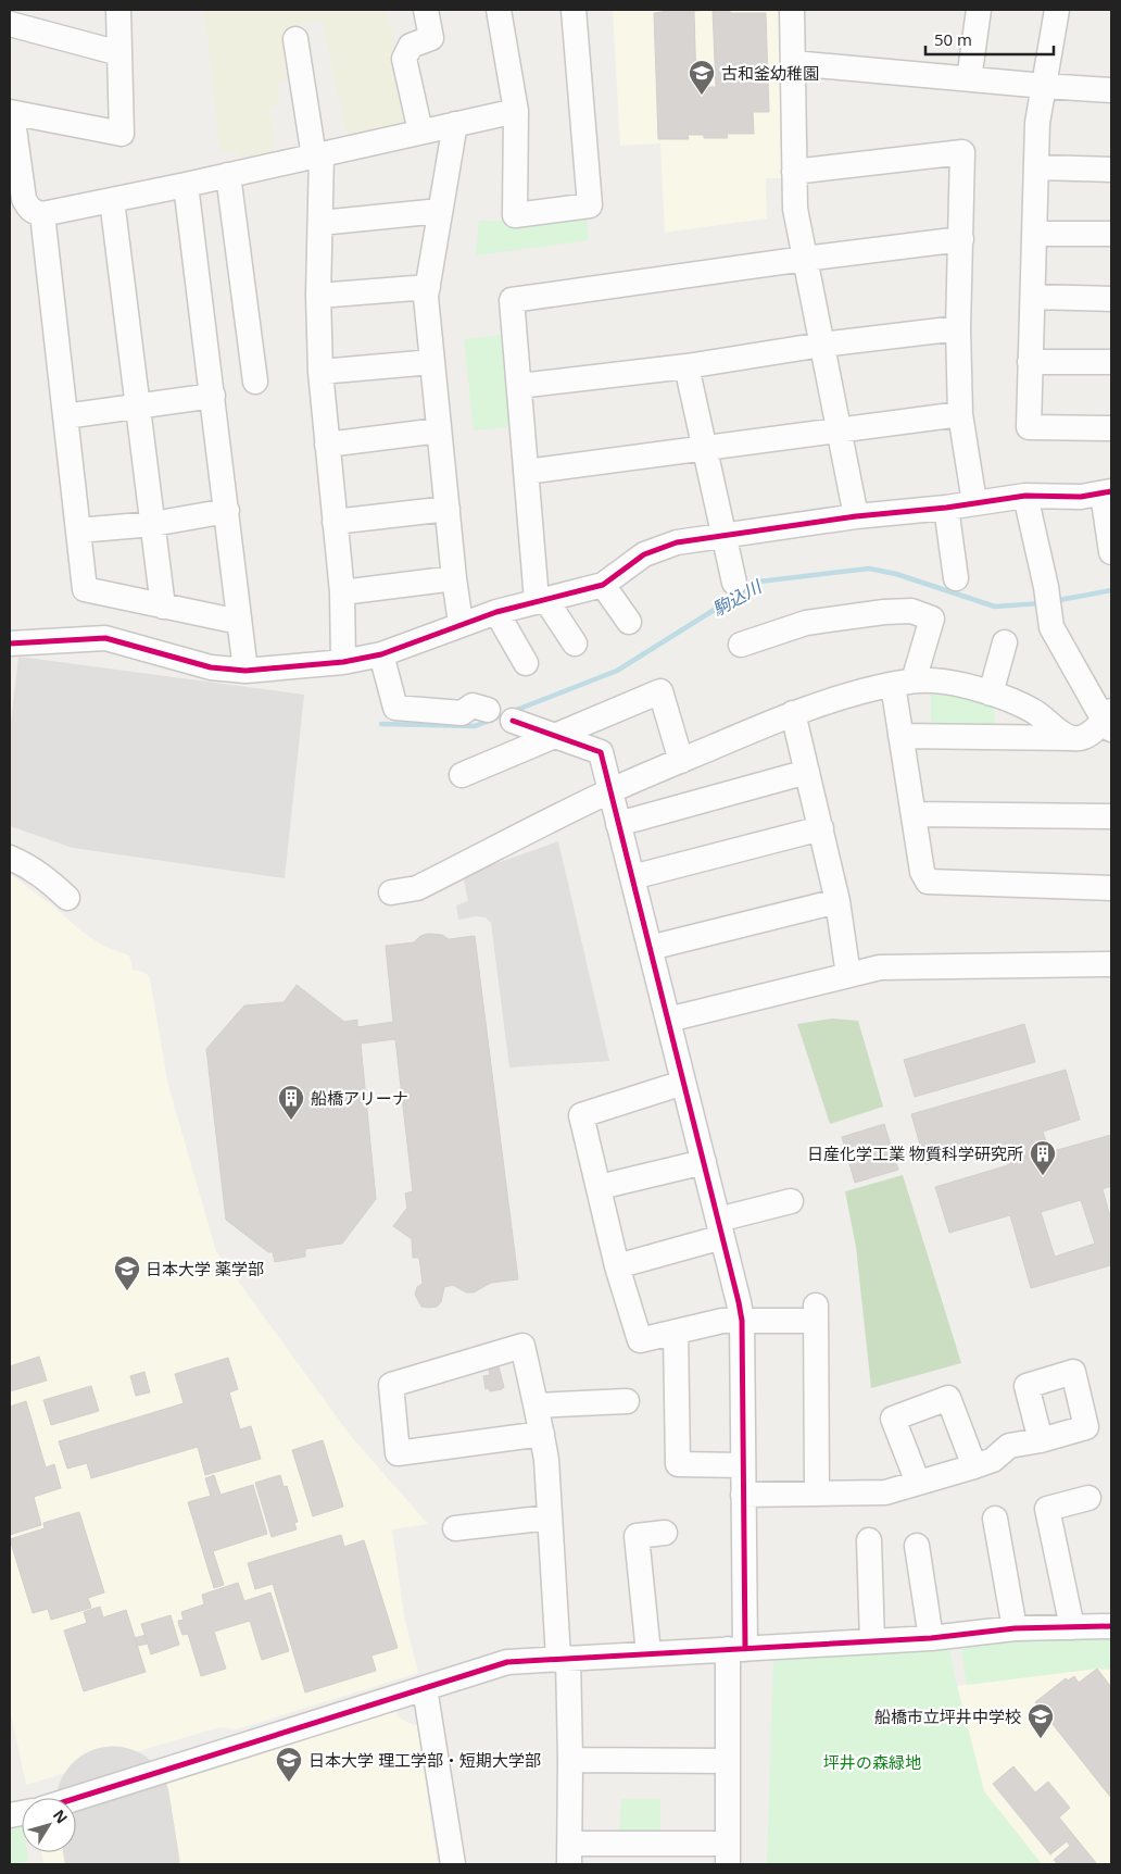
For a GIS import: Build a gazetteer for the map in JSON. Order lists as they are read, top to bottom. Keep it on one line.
{"water":["駒込川"],"parks":["坪井の森緑地"],"places":{"school or university":["古和釜幼稚園","日本大学 薬学部","船橋市立坪井中学校","日本大学 理工学部・短期大学部"],"building":["船橋アリーナ","日産化学工業 物質科学研究所"]},"scale_bar":"50 m","north":"top right"}
